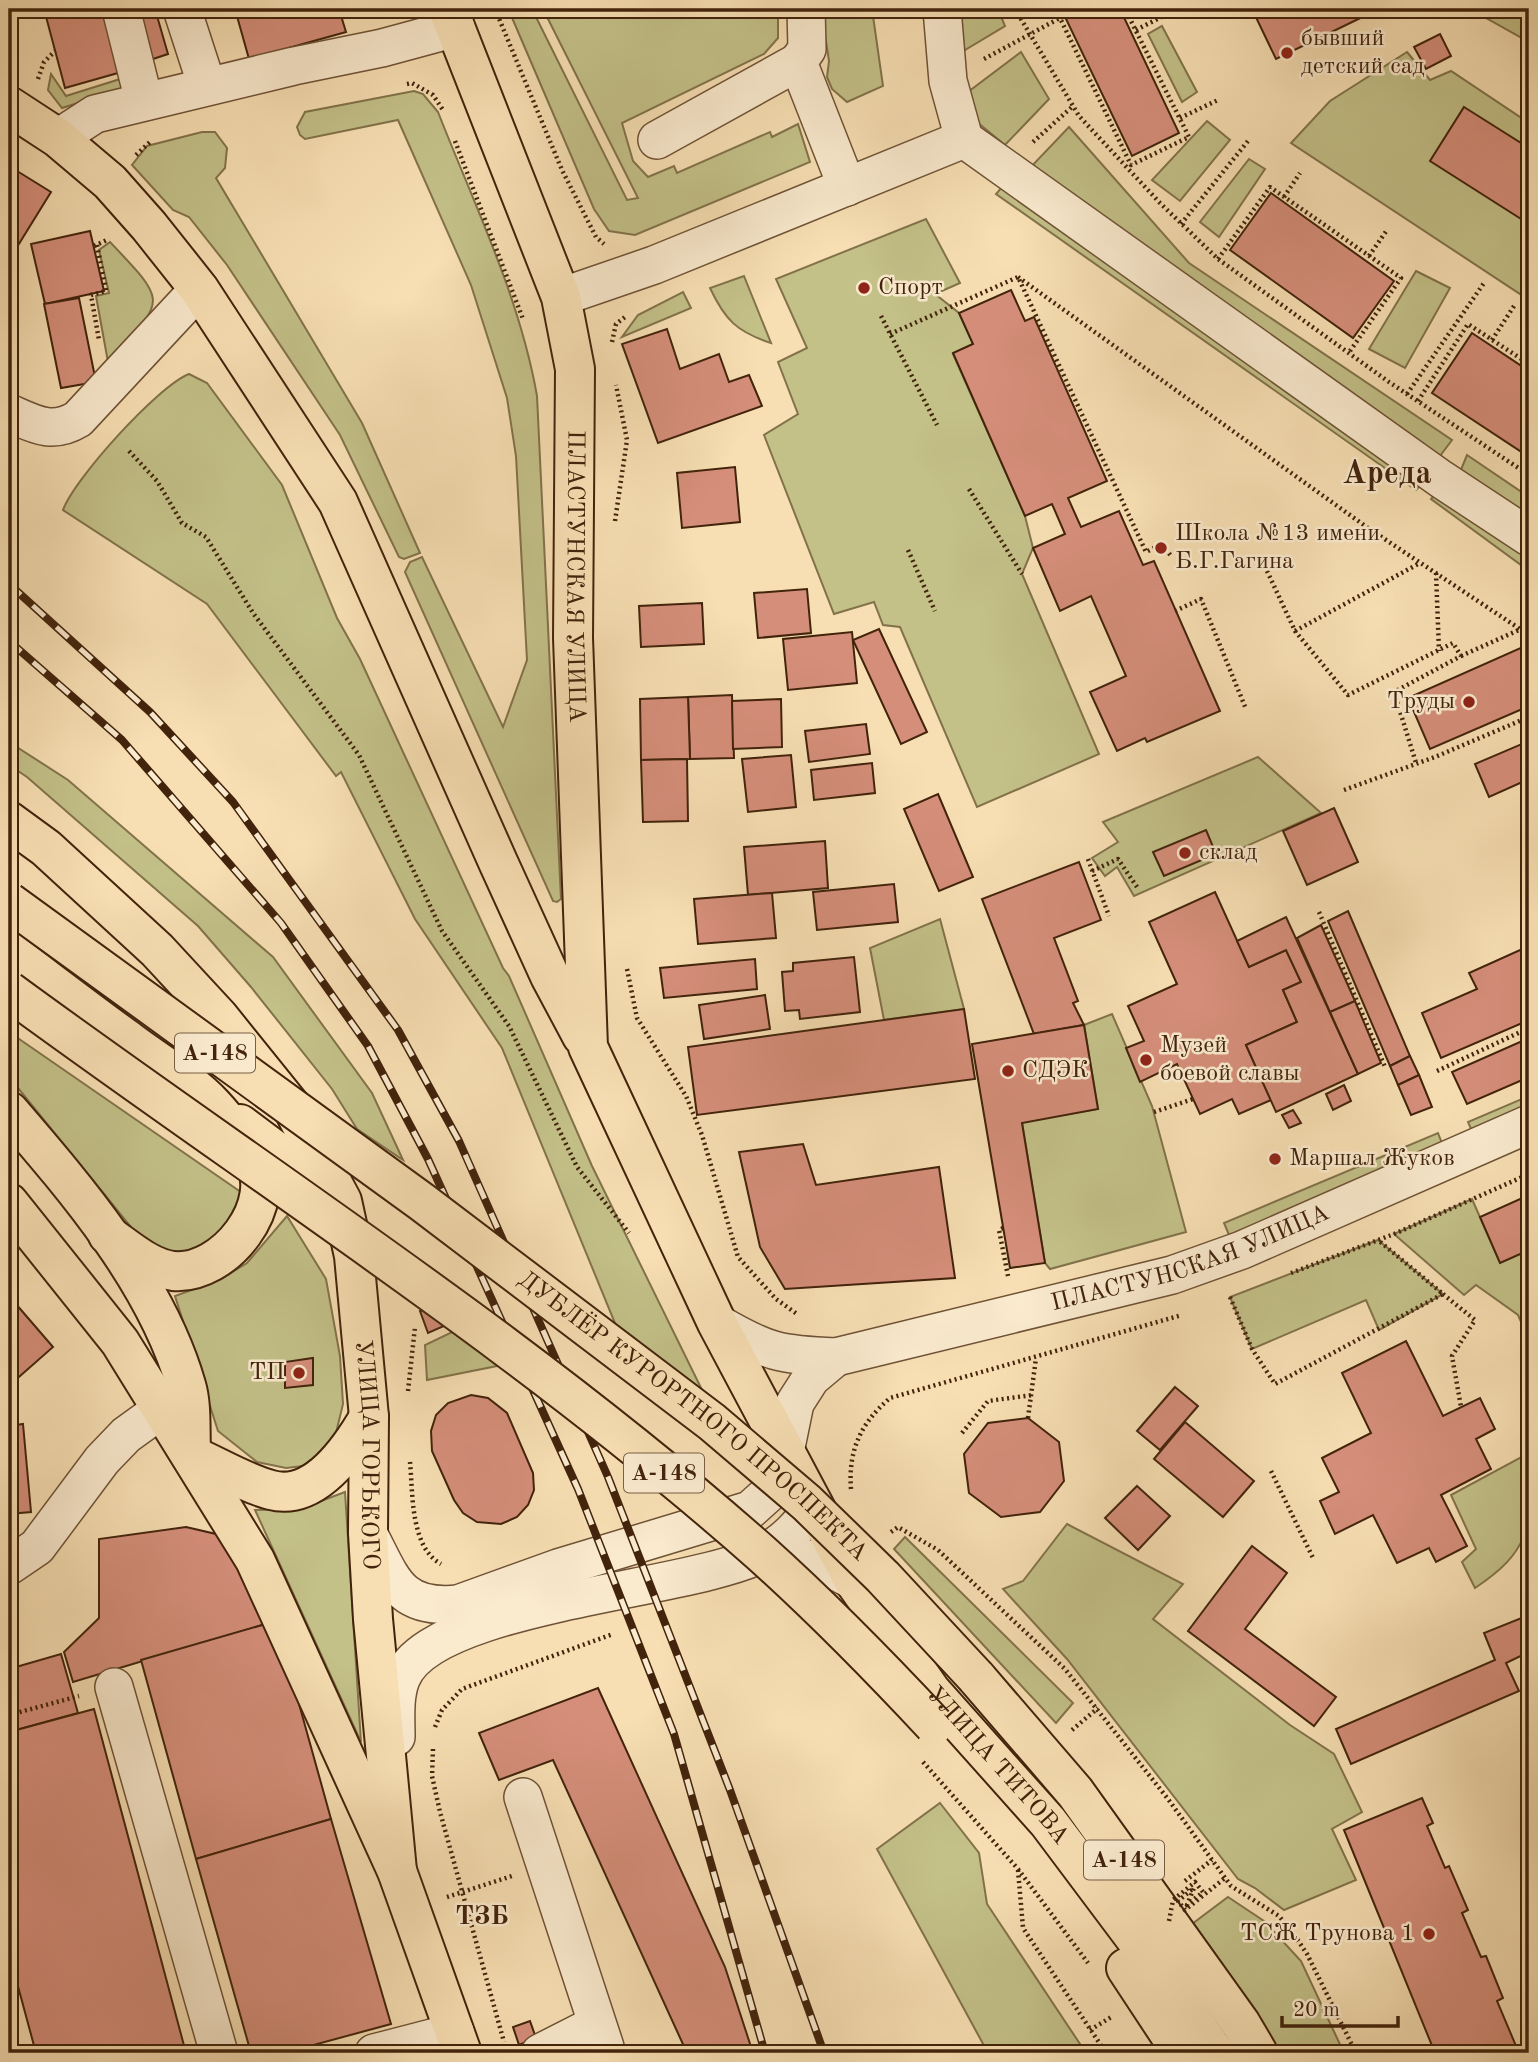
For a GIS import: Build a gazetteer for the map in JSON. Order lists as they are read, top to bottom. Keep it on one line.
{"streets":{"main road":["ПЛАСТУНСКАЯ УЛИЦА","А-148","ДУБЛЁР КУРОРТНОГО ПРОСПЕКТА","УЛИЦА ГОРЬКОГО","УЛИЦА ТИТОВА"]},"crossings":[["ПЛАСТУНСКАЯ УЛИЦА","УЛИЦА ТИТОВА"],["А-148","УЛИЦА ГОРЬКОГО"]],"districts":["Ареда","ТЗБ"],"places":["бывший детский сад","Спорт","Школа №13 имени Б.Г.Гагина","Труды","склад","Музей боевой славы","СДЭК","Маршал Жуков","ТП","ТСЖ Трунова 1"],"scale_bar":"20 m"}
